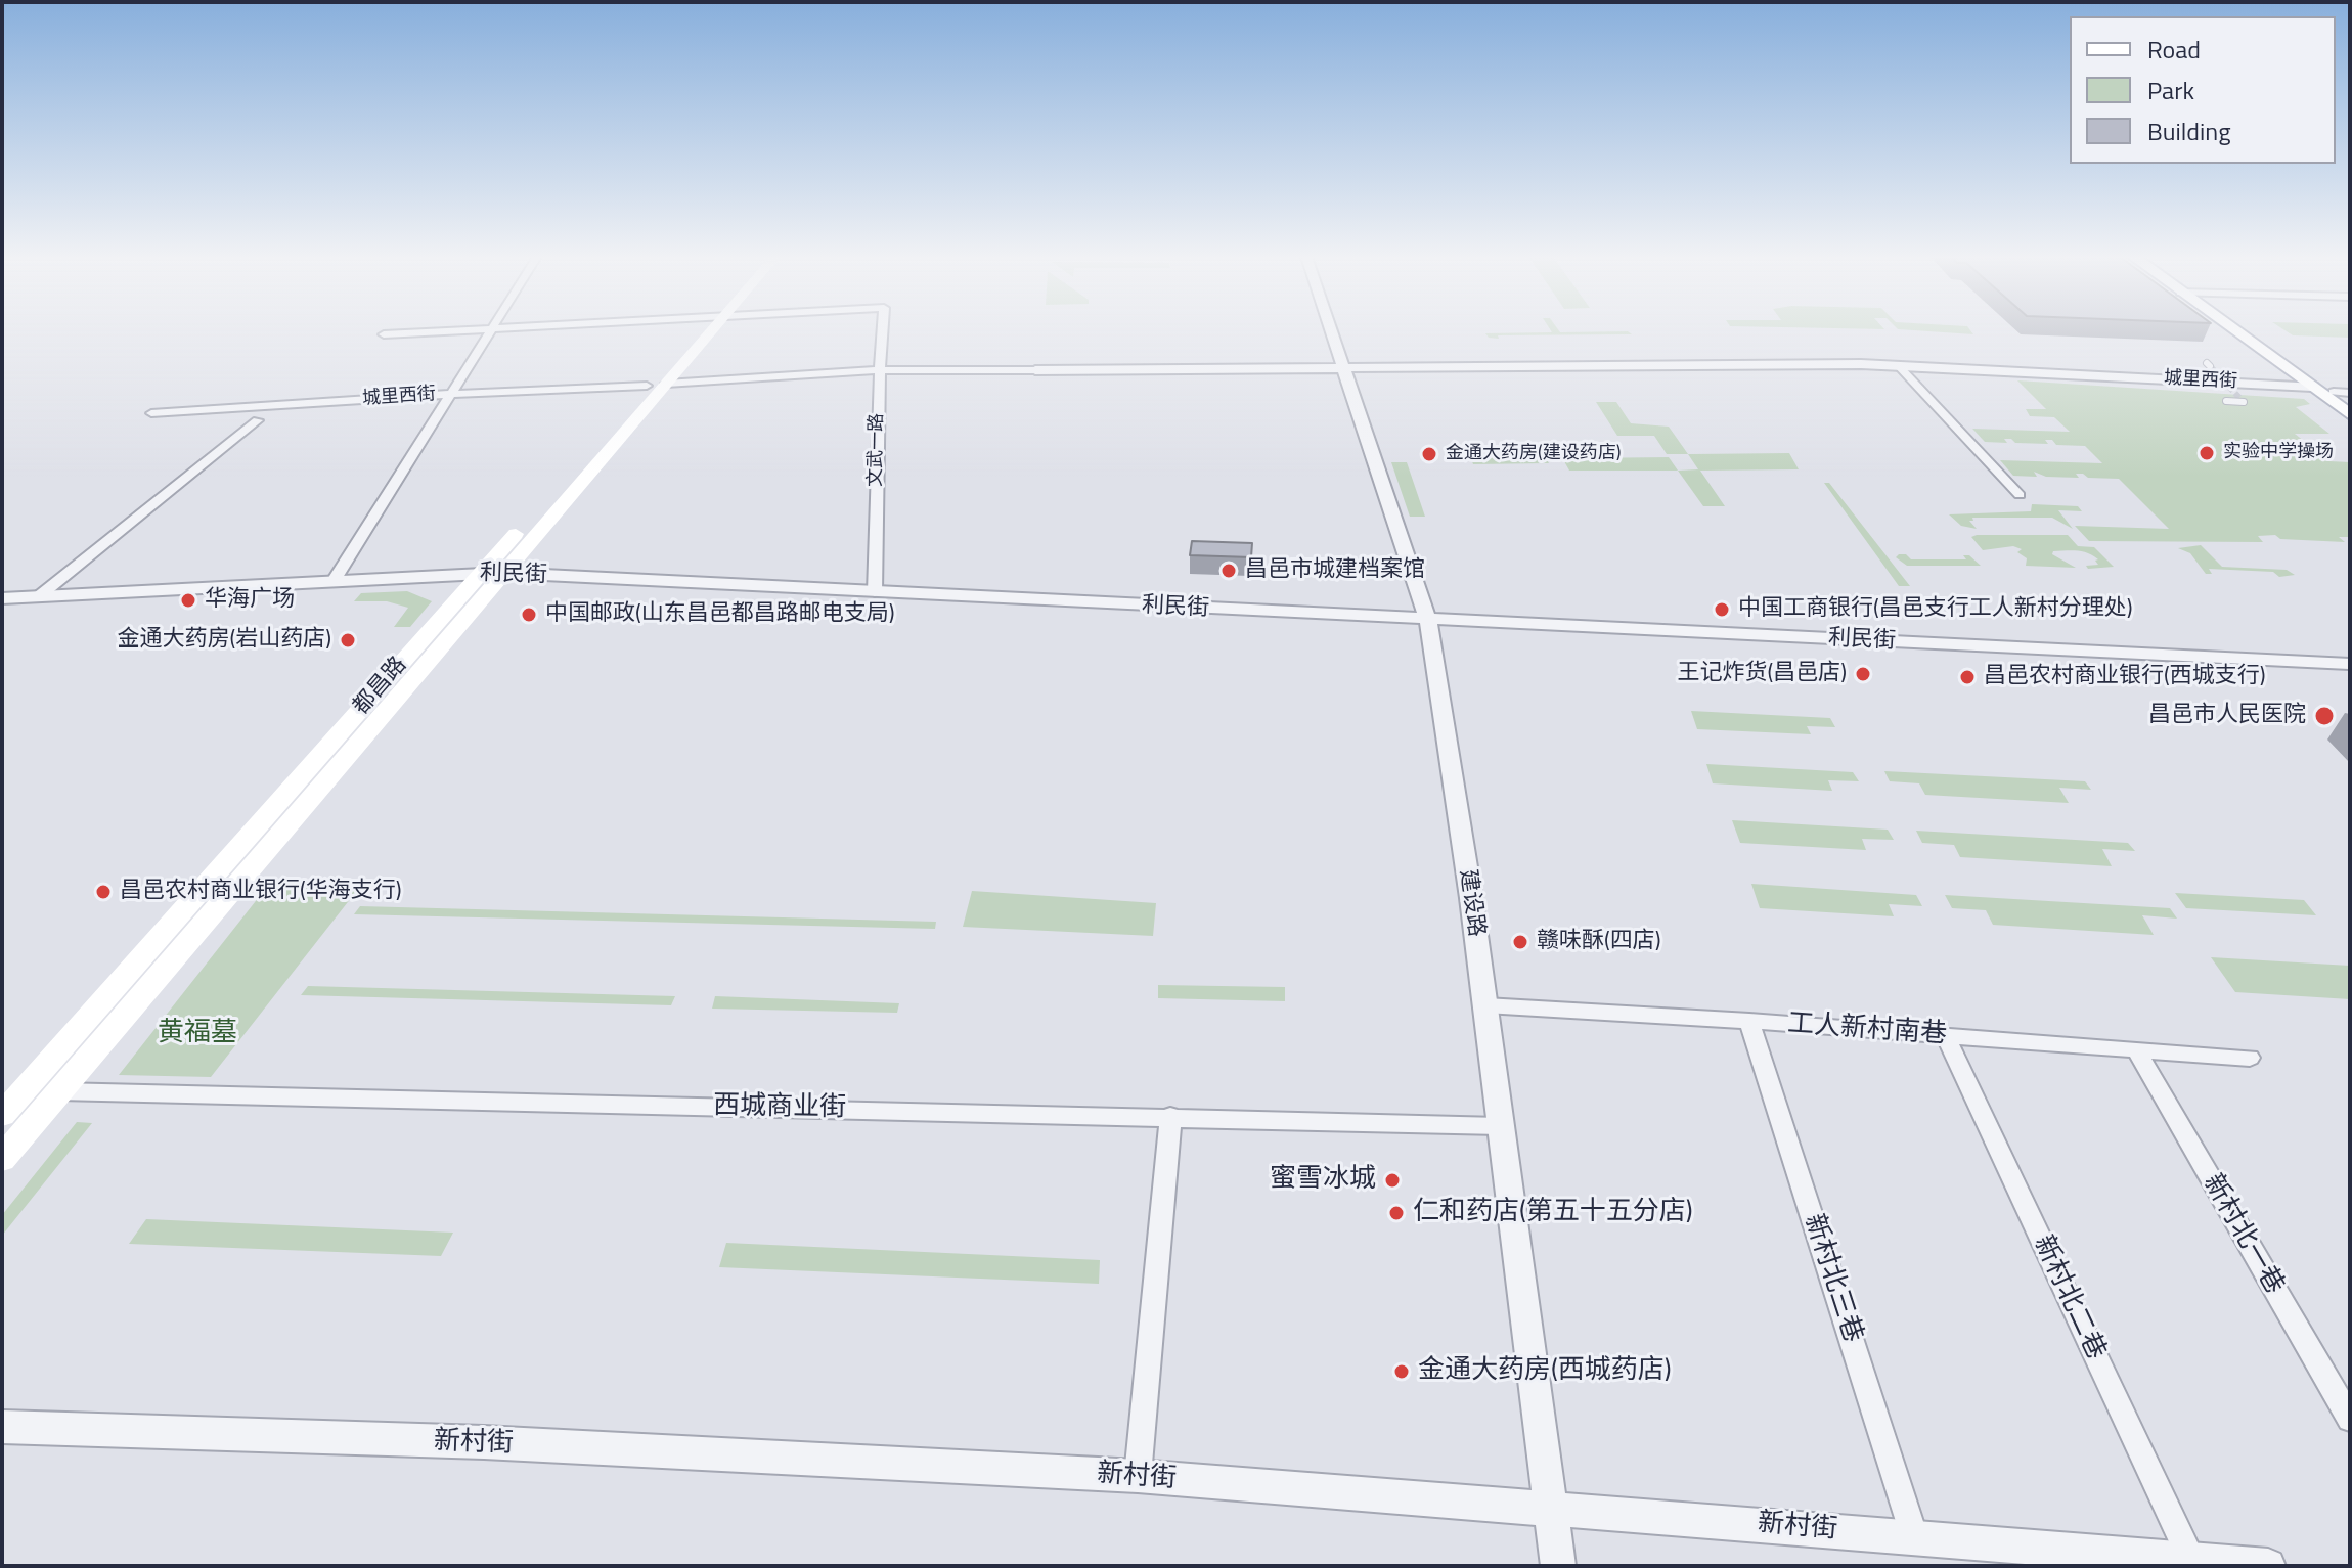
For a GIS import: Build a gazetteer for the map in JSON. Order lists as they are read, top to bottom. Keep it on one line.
{"streets":{"main road":["都昌路"],"street":["城里西街","文武一路","利民街","建设路","工人新村南巷","西城商业街","新村北一巷","新村北三巷","新村北二巷","新村街"]},"crossings":[["城里西街","文武一路"],["城里西街","都昌路"],["城里西街","建设路"],["文武一路","利民街"],["利民街","都昌路"],["利民街","建设路"],["都昌路","西城商业街"],["建设路","工人新村南巷"],["建设路","西城商业街"],["建设路","新村街"],["工人新村南巷","新村北一巷"],["工人新村南巷","新村北三巷"],["工人新村南巷","新村北二巷"],["新村北三巷","新村街"],["新村北二巷","新村街"]],"parks":["黄福墓"],"places":["实验中学操场","金通大药房(建设药店)","昌邑市城建档案馆","华海广场","中国工商银行(昌邑支行工人新村分理处)","中国邮政(山东昌邑都昌路邮电支局)","金通大药房(岩山药店)","王记炸货(昌邑店)","昌邑农村商业银行(西城支行)","昌邑市人民医院","昌邑农村商业银行(华海支行)","赣味酥(四店)","蜜雪冰城","仁和药店(第五十五分店)","金通大药房(西城药店)"],"legend":["Road","Park","Building"]}
